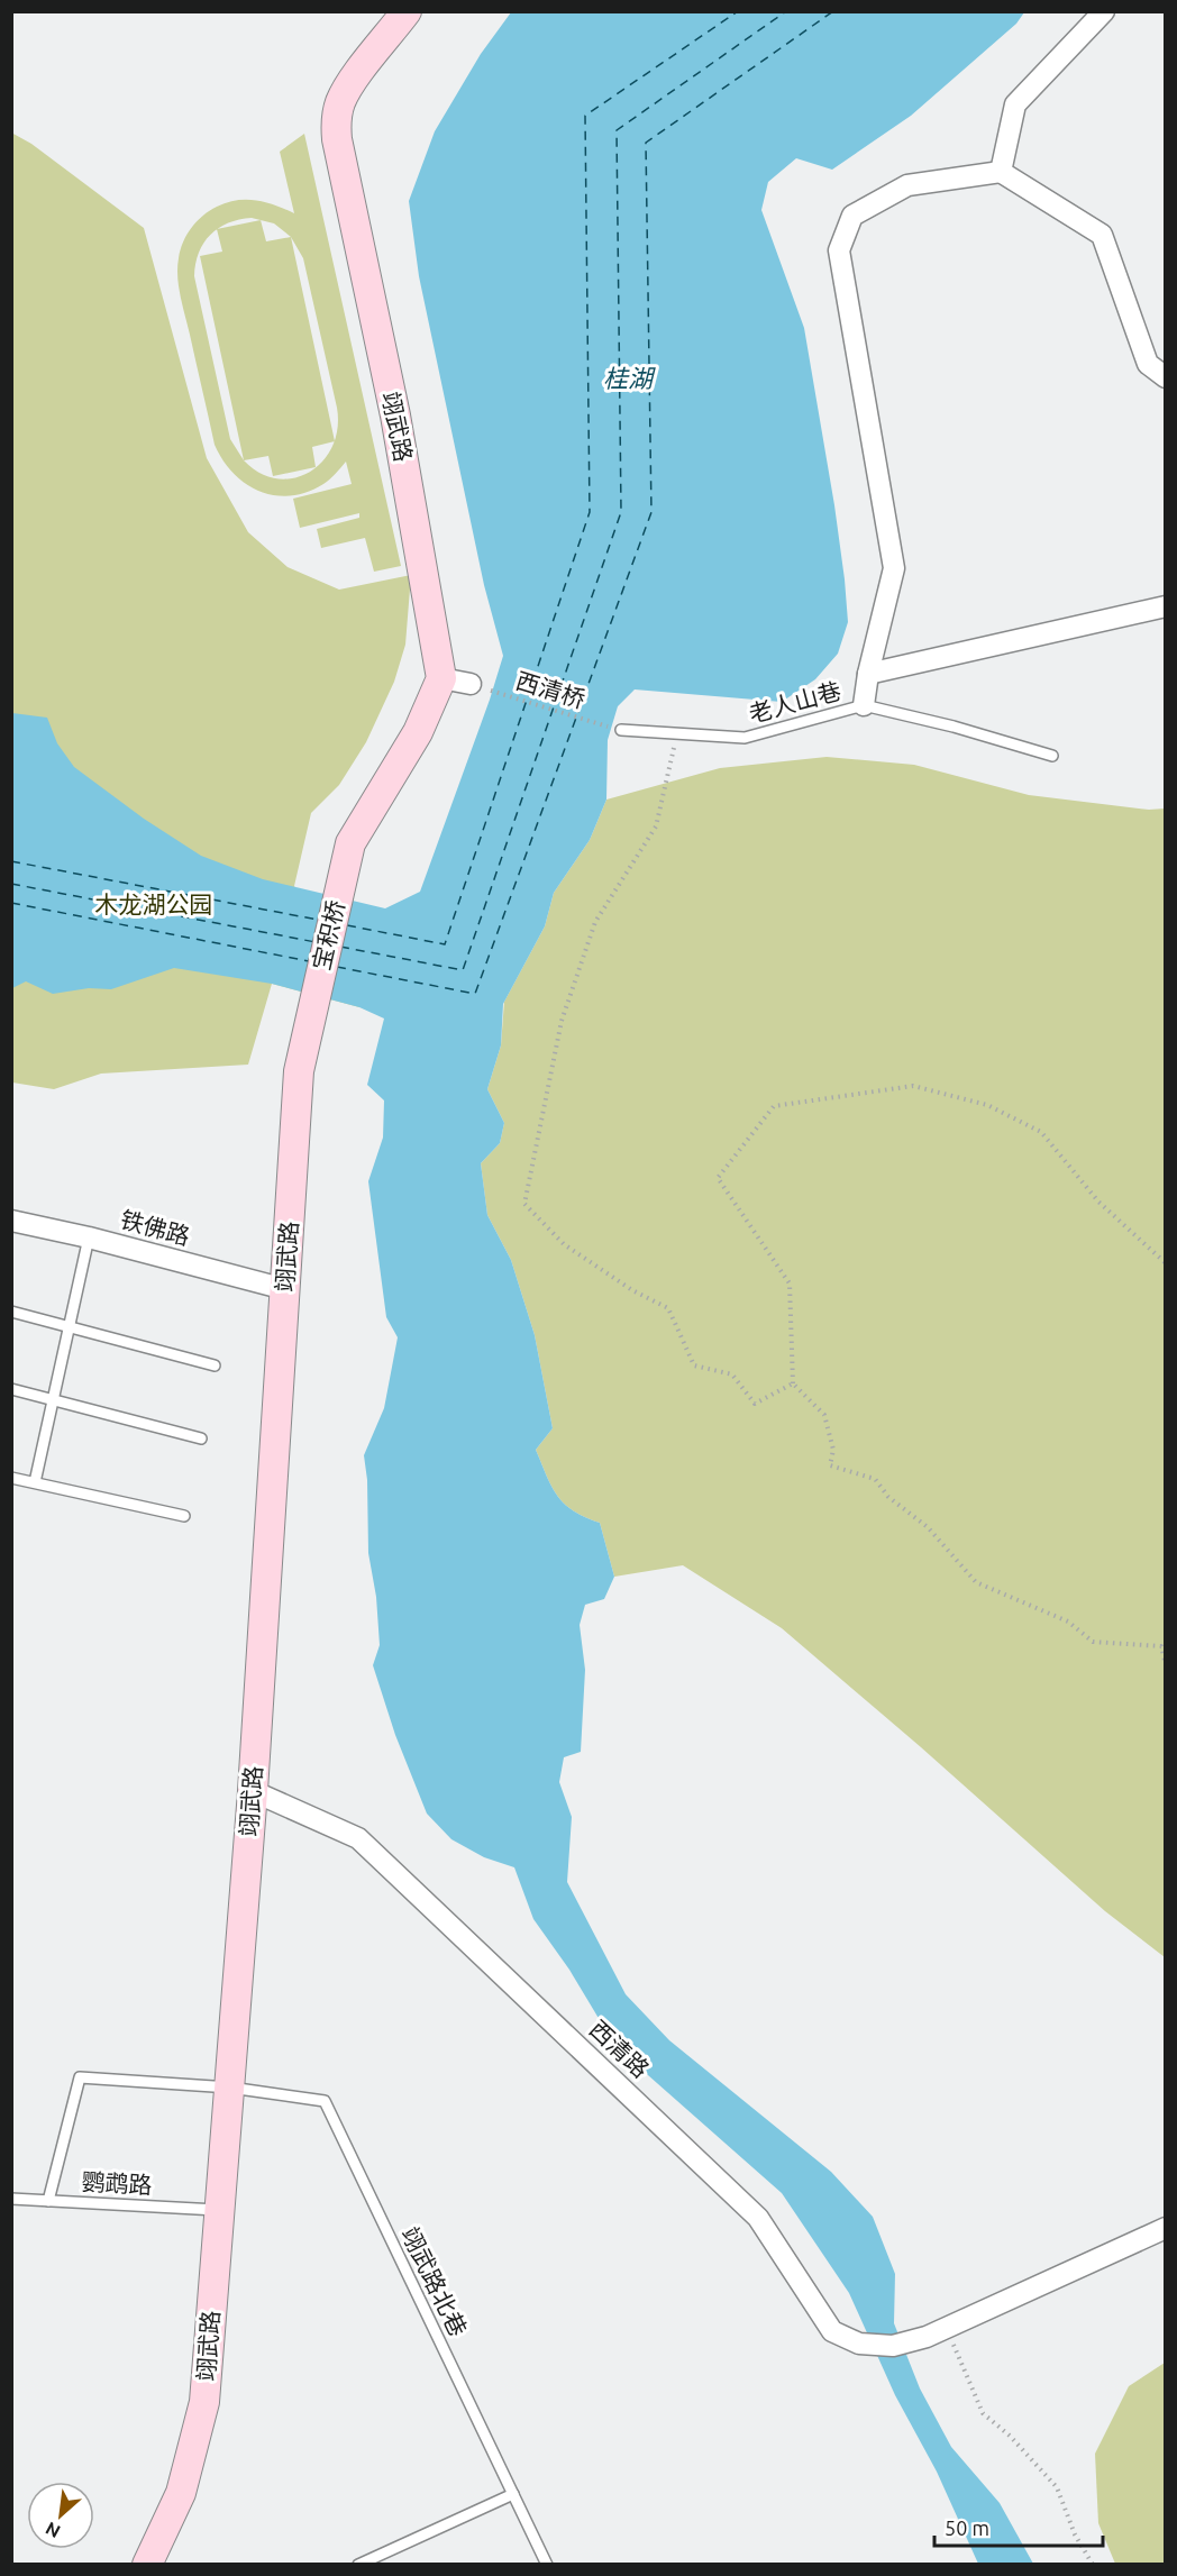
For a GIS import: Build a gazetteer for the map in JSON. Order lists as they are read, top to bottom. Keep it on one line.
{"streets":{"main road":["翊武路","宝积桥"],"street":["铁佛路","西清路"],"lane":["老人山巷","鹦鹉路","翊武路北巷"],"path":["西清桥"]},"crossings":[["翊武路","宝积桥"],["翊武路","铁佛路"],["翊武路","西清路"],["翊武路","鹦鹉路"],["翊武路","翊武路北巷"],["西清桥","老人山巷"]],"water":["桂湖"],"parks":["木龙湖公园"],"scale_bar":"50 m","north":"bottom left"}
